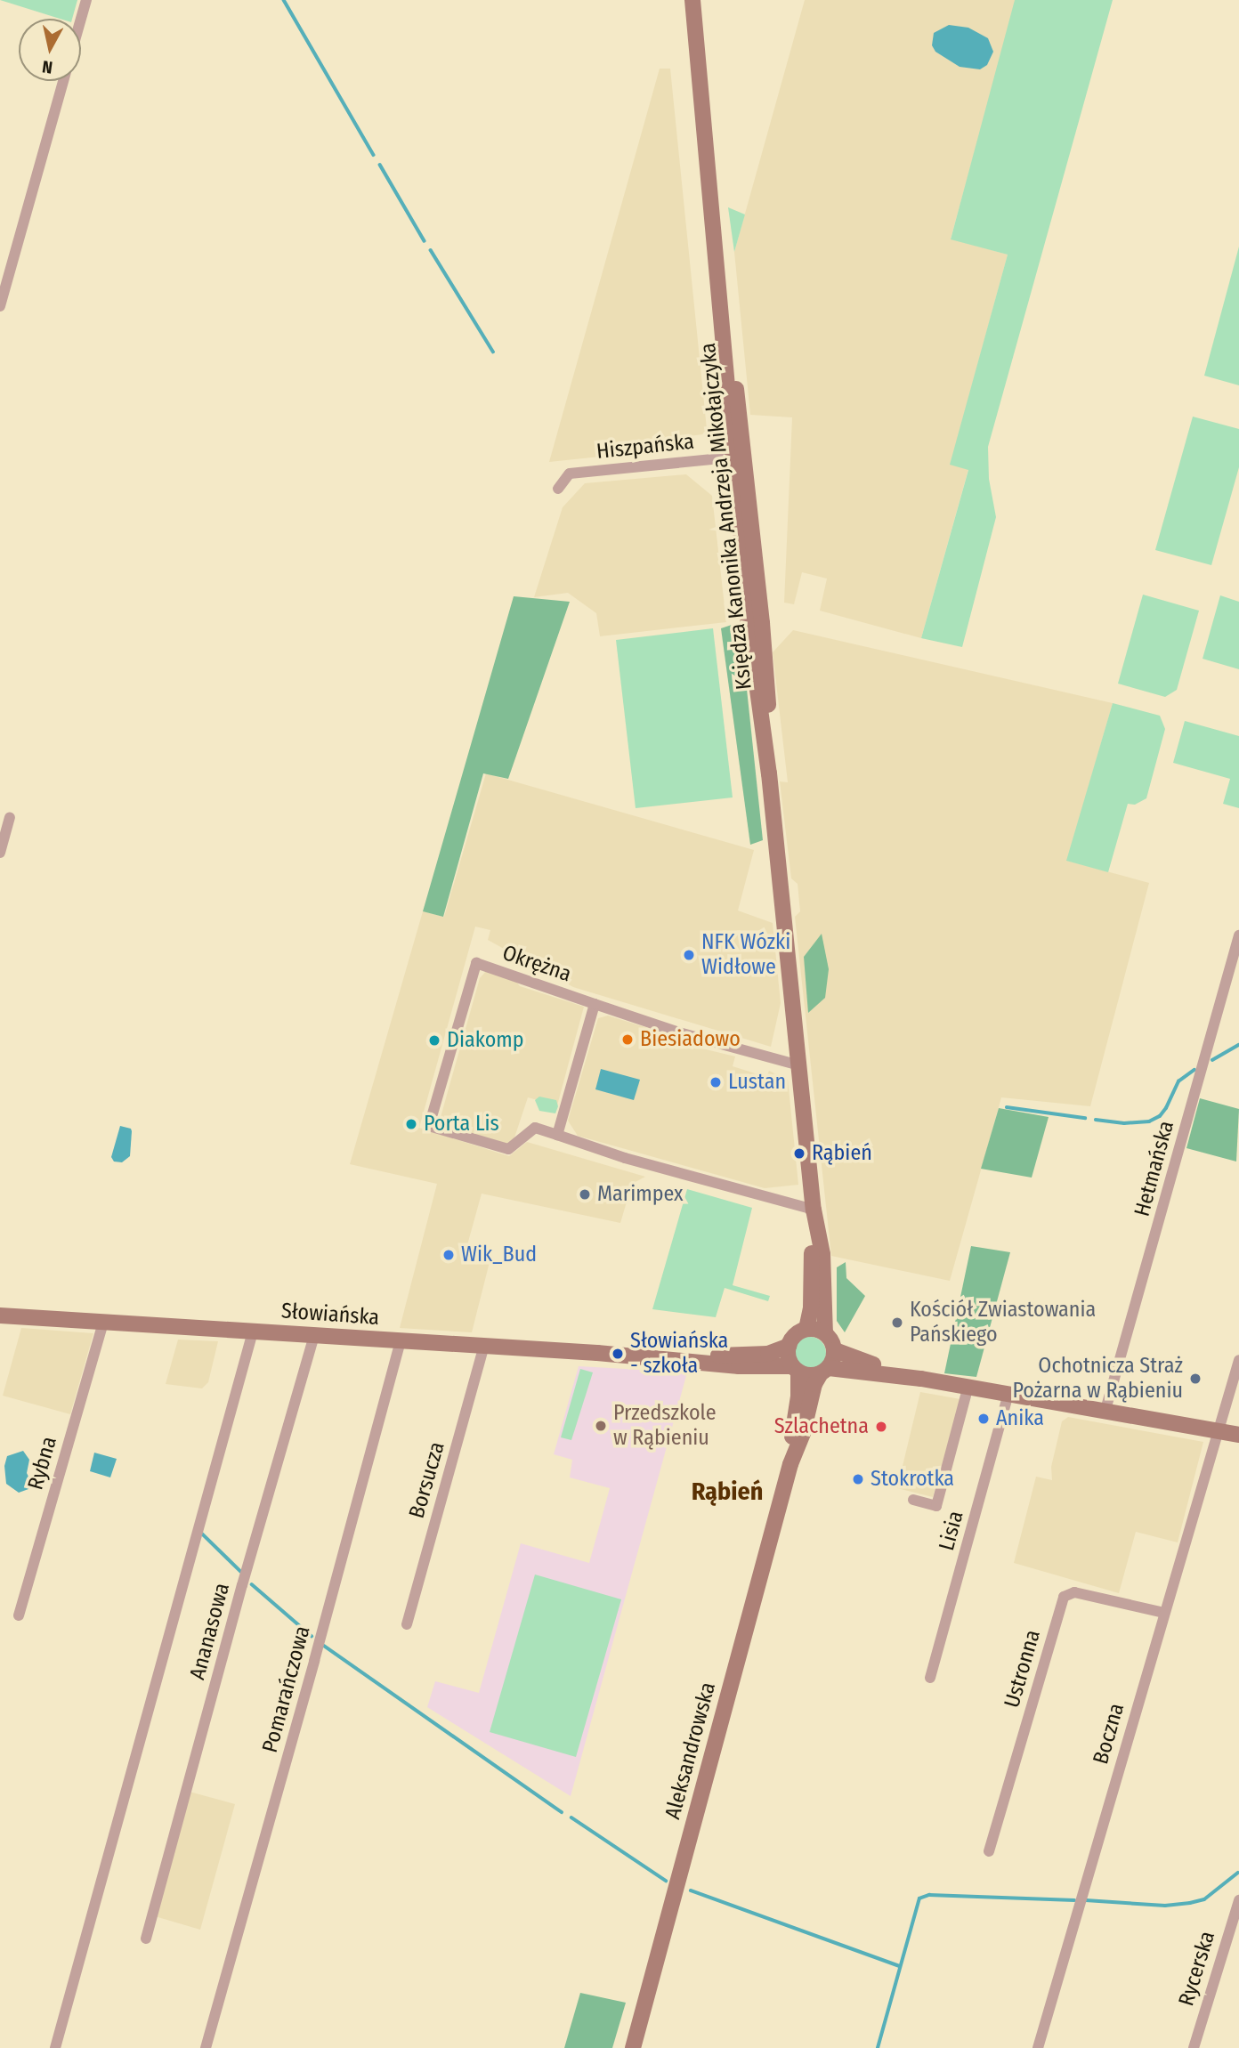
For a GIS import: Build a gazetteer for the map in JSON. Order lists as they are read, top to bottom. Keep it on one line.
{"streets":{"main road":["Księdza Kanonika Andrzeja Mikołajczyka","Słowiańska","Aleksandrowska"],"street":["Hiszpańska","Okrężna","Hetmańska","Rybna","Borsucza","Lisia","Ananasowa","Ustronna","Pomarańczowa","Boczna","Rycerska"]},"crossings":[["Hiszpańska","Księdza Kanonika Andrzeja Mikołajczyka"],["Księdza Kanonika Andrzeja Mikołajczyka","Okrężna"],["Księdza Kanonika Andrzeja Mikołajczyka","Słowiańska"],["Księdza Kanonika Andrzeja Mikołajczyka","Aleksandrowska"],["Słowiańska","Rybna"],["Słowiańska","Borsucza"],["Słowiańska","Ananasowa"],["Słowiańska","Pomarańczowa"],["Słowiańska","Aleksandrowska"],["Ustronna","Boczna"]],"districts":["Rąbień"],"places":["NFK Wózki Widłowe","Biesiadowo","Diakomp","Lustan","Porta Lis","Rąbień","Marimpex","Wik_Bud","Kościół Zwiastowania Pańskiego","Słowiańska - szkoła","Ochotnicza Straż Pożarna w Rąbieniu","Anika","Przedszkole w Rąbieniu","Szlachetna","Stokrotka"],"north":"bottom"}
